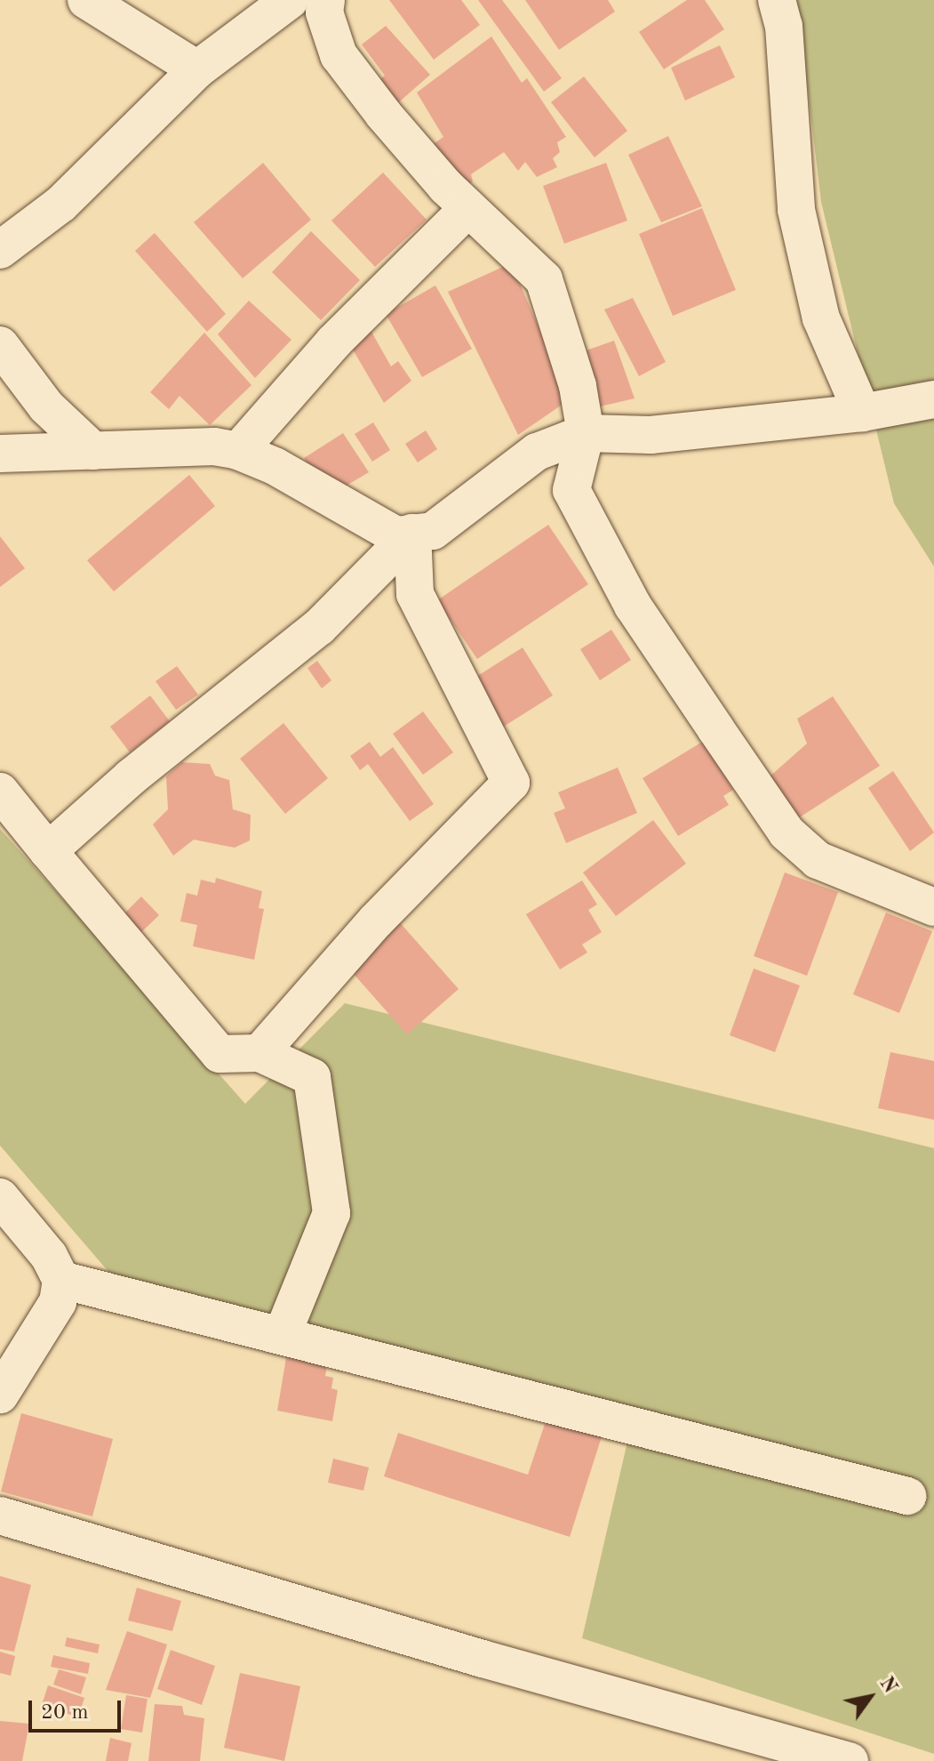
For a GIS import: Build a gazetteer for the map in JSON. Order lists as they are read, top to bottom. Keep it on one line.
{"scale_bar":"20 m","north":"top right"}
